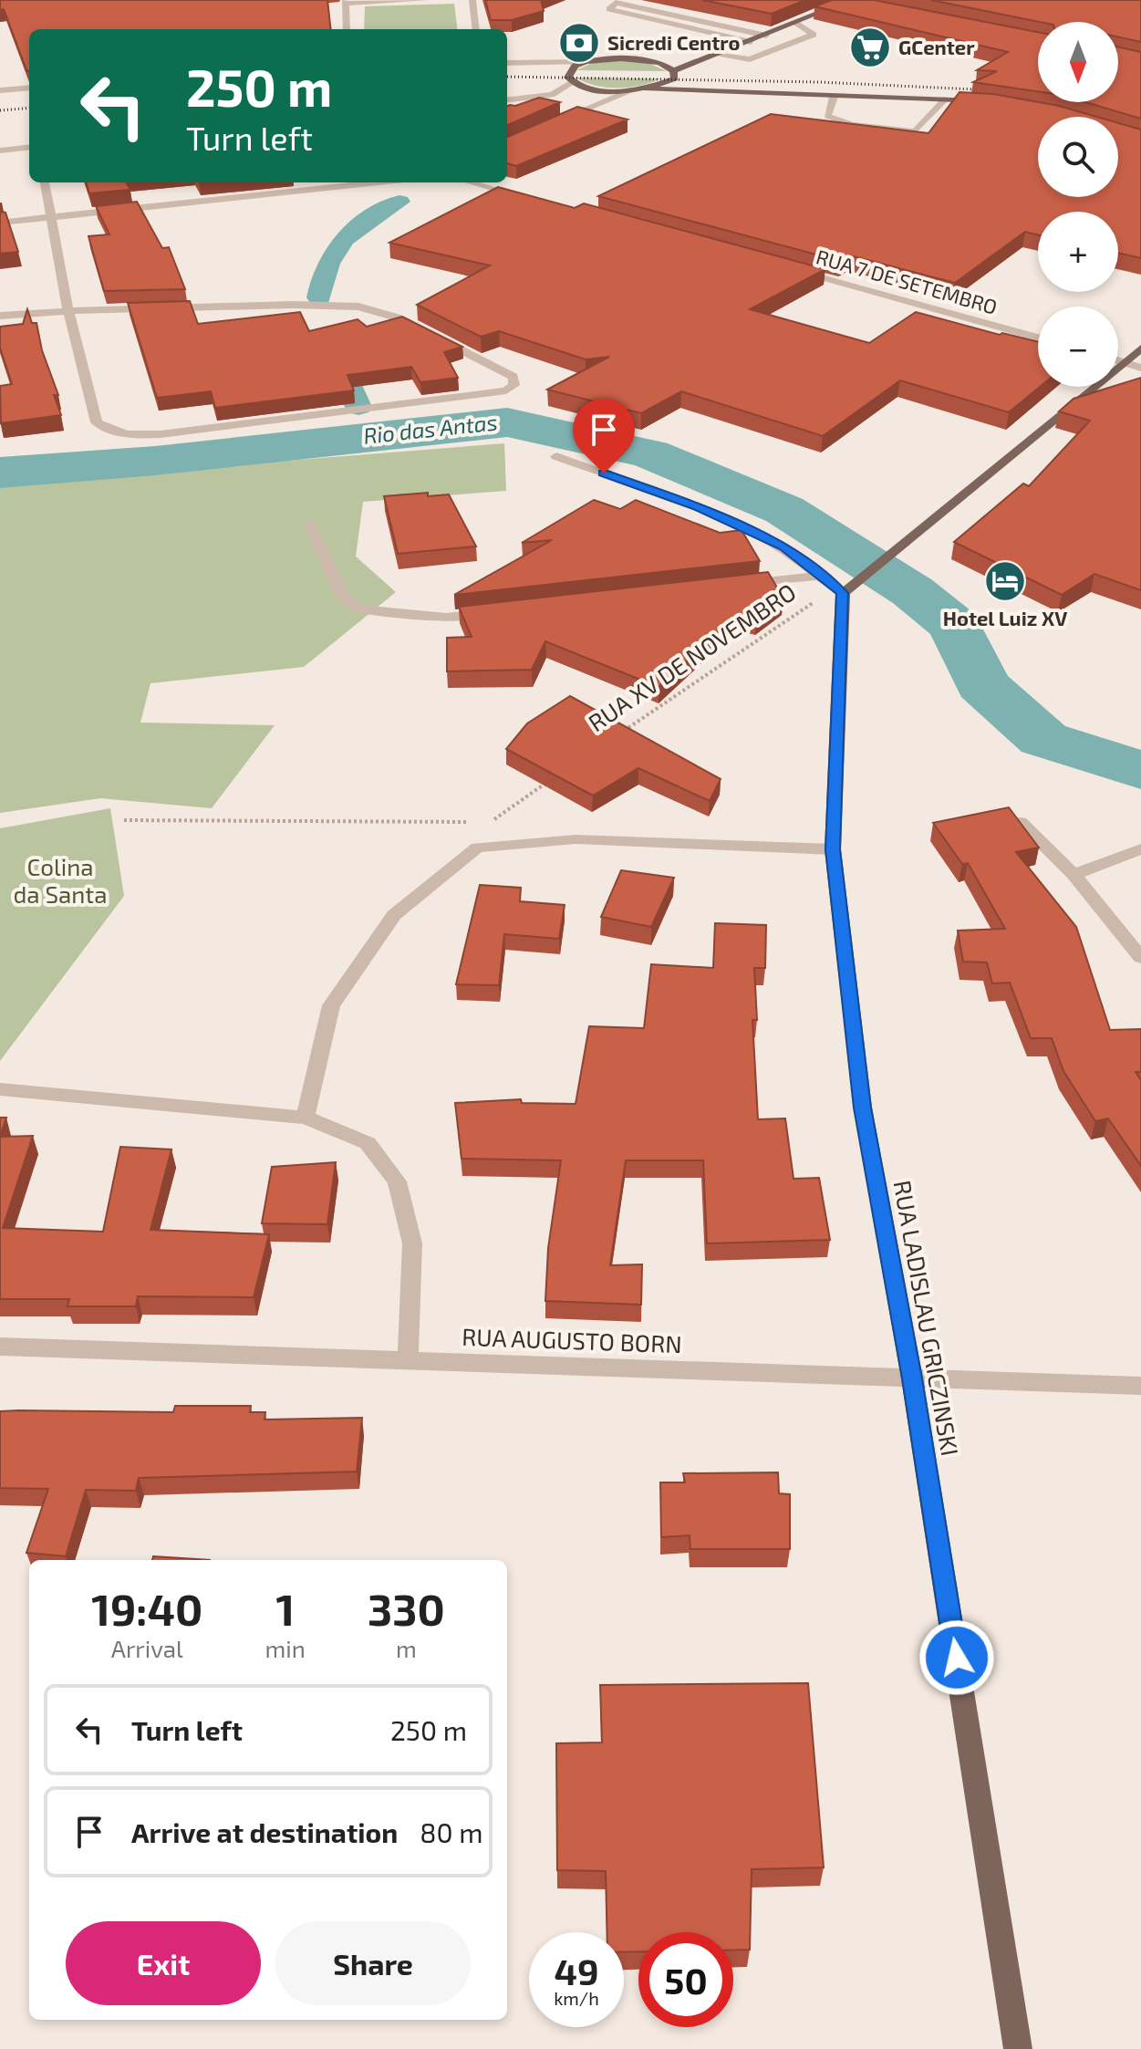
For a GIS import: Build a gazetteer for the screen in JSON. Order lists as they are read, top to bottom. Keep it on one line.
{"streets":{"main road":["RUA LADISLAU GRICZINSKI"],"street":["RUA 7 DE SETEMBRO","RUA AUGUSTO BORN"],"path":["RUA XV DE NOVEMBRO"]},"crossings":[["RUA XV DE NOVEMBRO","RUA LADISLAU GRICZINSKI"],["RUA LADISLAU GRICZINSKI","RUA AUGUSTO BORN"]],"water":["Rio das Antas"],"parks":["Colina da Santa"],"places":{"bank":["Sicredi Centro"],"supermarket":["GCenter"],"hotel":["Hotel Luiz XV"]},"north":"bottom","page":{"map_buttons":["+","−"],"turn":["250 m","Turn left"],"eta":["19:40","Arrival","1","min","330","m"],"list":[{"name":"Turn left","value":"250 m"},{"name":"Arrive at destination","value":"80 m"}],"buttons":["Exit","Share"],"speed":"49 km/h","limit":"50"}}
